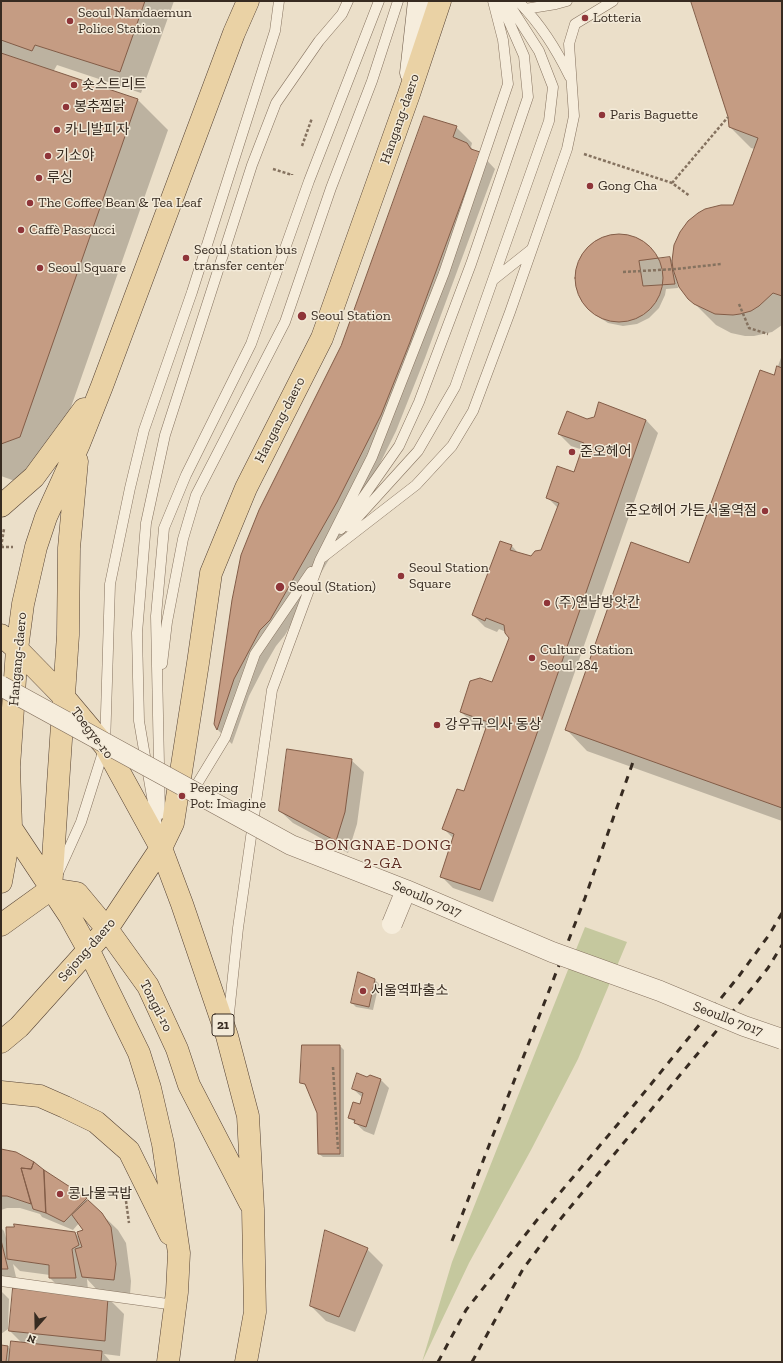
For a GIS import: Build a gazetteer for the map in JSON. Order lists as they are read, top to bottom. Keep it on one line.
{"streets":{"main road":["Hangang-daero","Toegye-ro","Sejong-daero","Tongil-ro","21"],"street":["Seoullo 7017"]},"crossings":[["Hangang-daero","Toegye-ro"],["Hangang-daero","Sejong-daero"],["Hangang-daero","Tongil-ro"],["Toegye-ro","Sejong-daero"],["Toegye-ro","Tongil-ro"],["Sejong-daero","Tongil-ro"]],"districts":["BONGNAE-DONG 2-GA"],"places":["Lotteria","Seoul Namdaemun Police Station","숏스트리트","봉추찜닭","Paris Baguette","카니발피자","기소야","루싱","Gong Cha","The Coffee Bean & Tea Leaf","Caffè Pascucci","Seoul station bus transfer center","Seoul Square","Seoul Station","준오헤어","준오헤어 가든서울역점","Seoul Station Square","Seoul (Station)","(주)연남방앗간","Culture Station Seoul 284","강우규 의사 동상","Peeping Pot: Imagine","서울역파출소","콩나물국밥"],"north":"bottom"}
